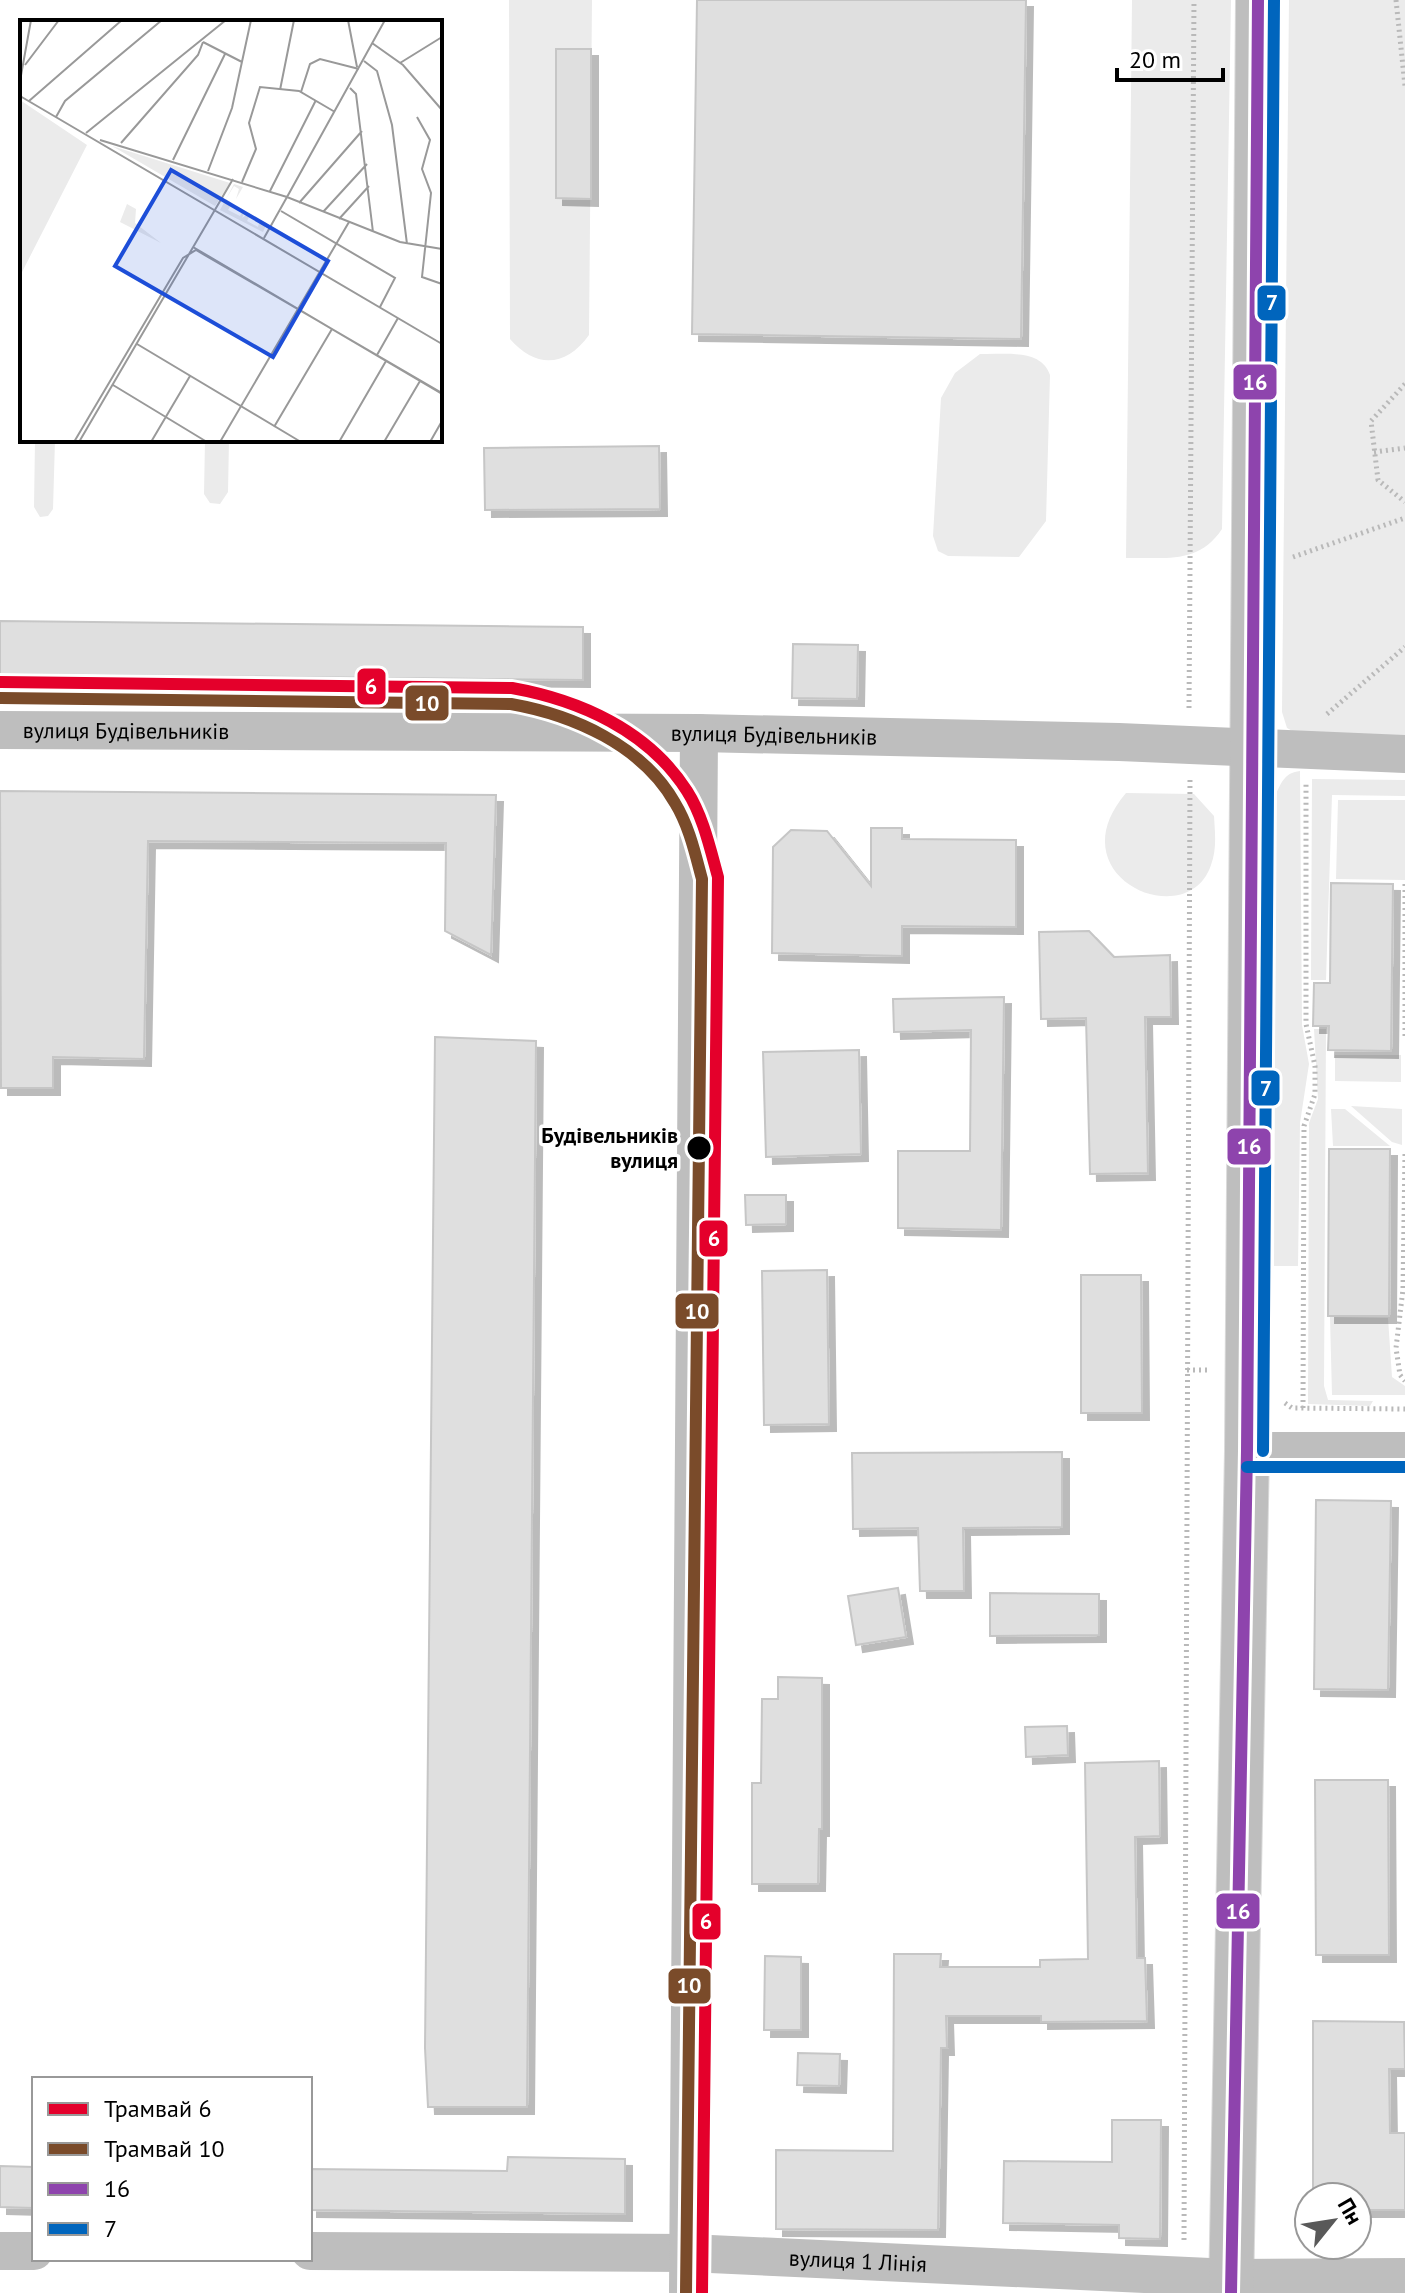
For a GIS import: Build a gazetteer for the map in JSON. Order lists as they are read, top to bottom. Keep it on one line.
{"streets":{"street":["вулиця Будівельників","вулиця 1 Лінія"]},"places":["Будівельників вулиця"],"lines":["transit line 16","transit line 7","tram line 6","tram line 10"],"legend":["Трамвай 6","Трамвай 10","16","7"],"scale_bar":"20 m","north":"top right"}
